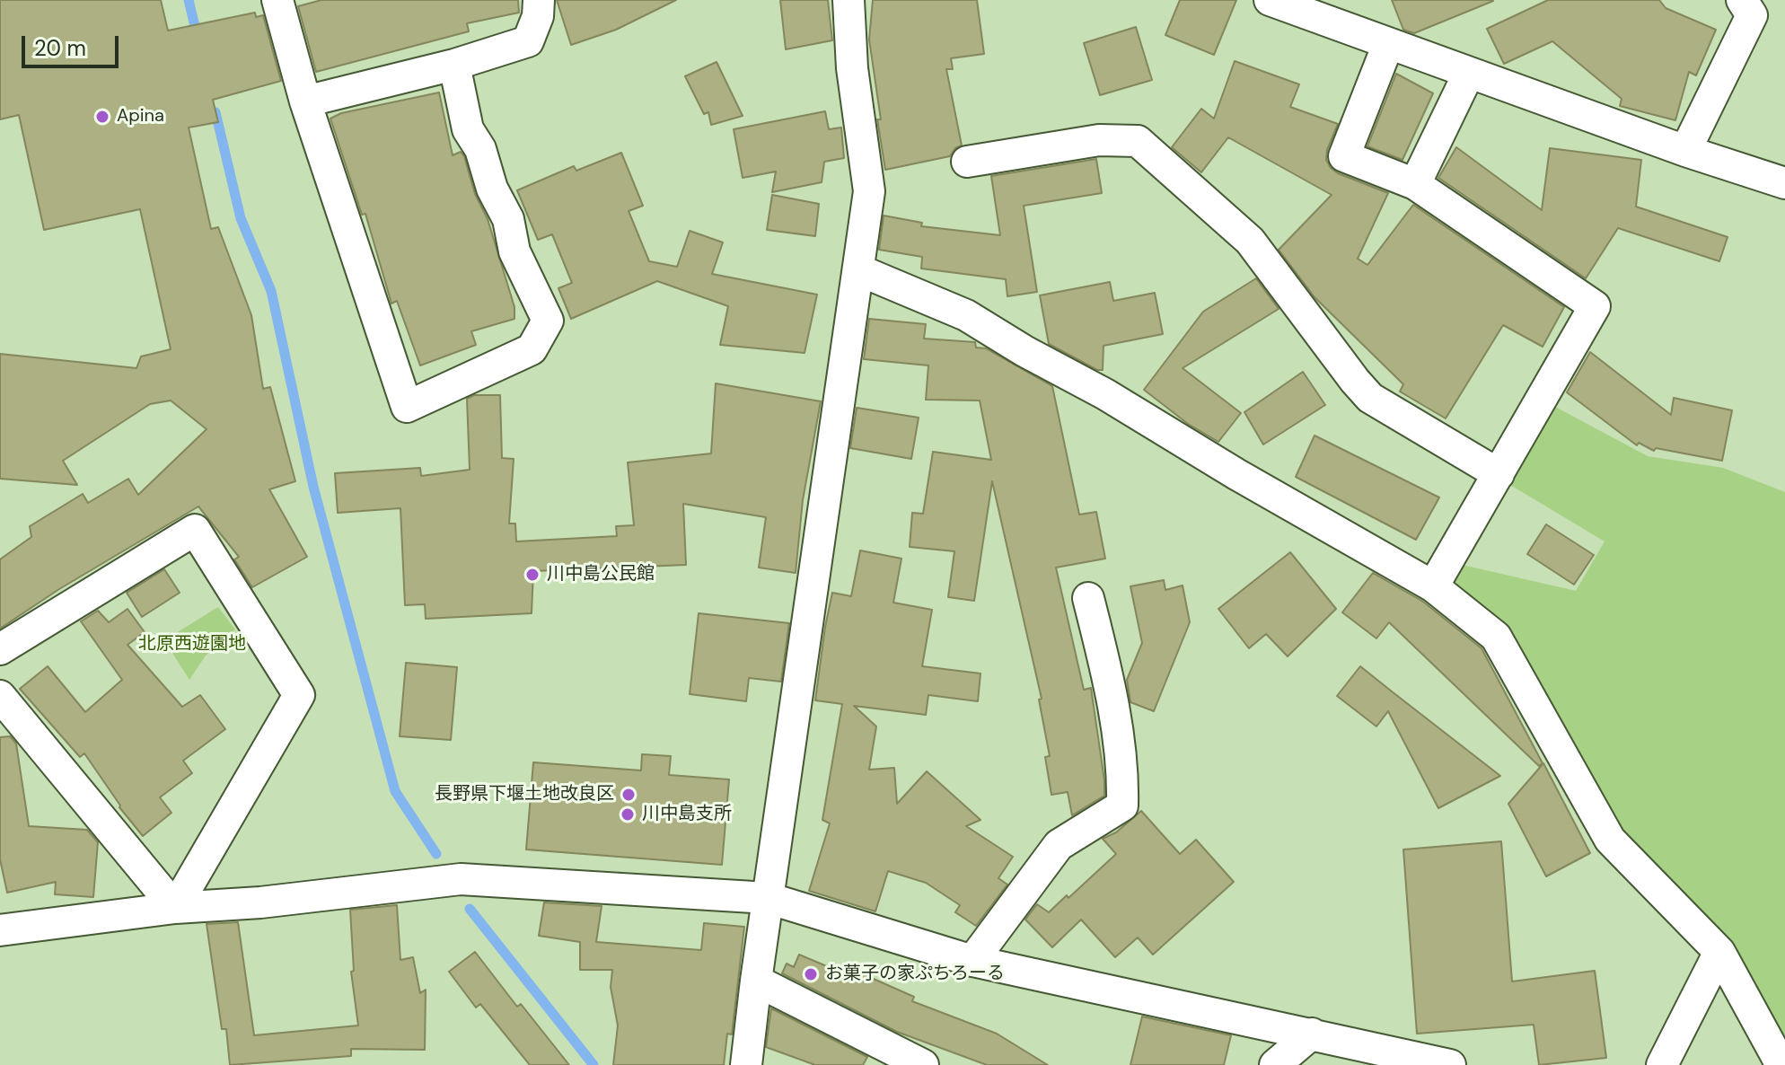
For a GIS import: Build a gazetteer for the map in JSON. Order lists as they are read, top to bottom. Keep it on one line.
{"parks":["北原西遊園地"],"places":["Apina","川中島公民館","長野県下堰土地改良区","川中島支所","お菓子の家ぷちろーる"],"scale_bar":"20 m"}
